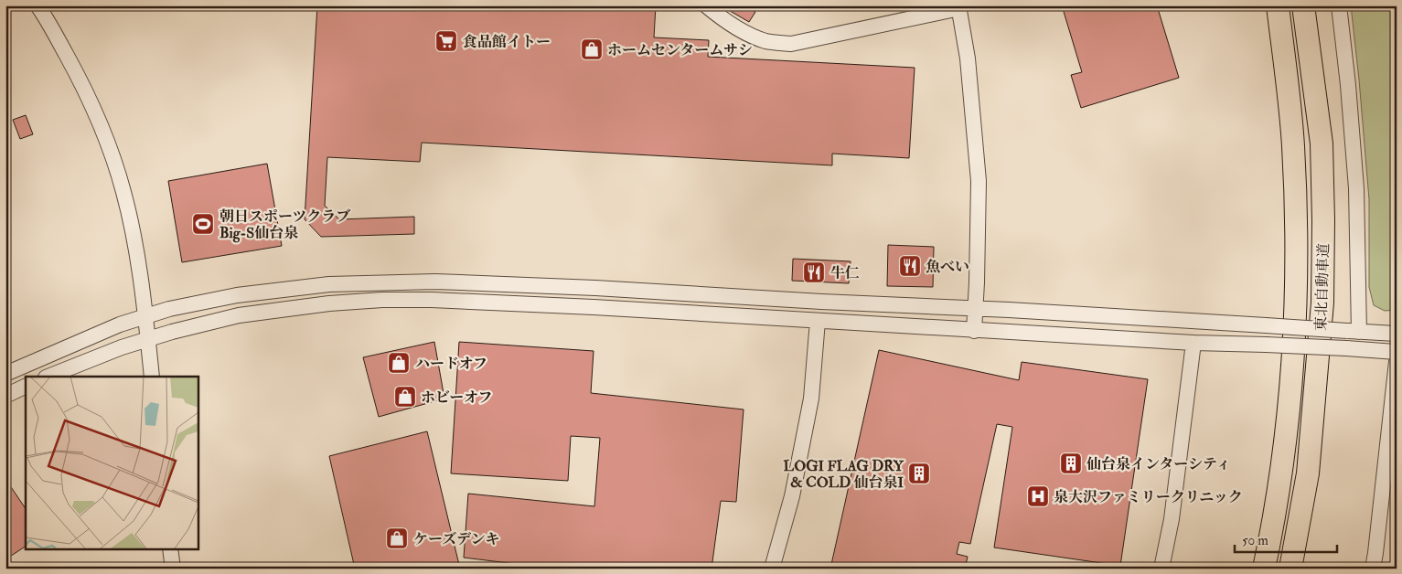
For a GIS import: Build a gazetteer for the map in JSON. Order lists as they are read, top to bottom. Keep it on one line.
{"streets":{"highway":["東北自動車道"]},"places":{"supermarket":["食品館イトー"],"shop":["ホームセンタームサシ","ハードオフ","ホビーオフ","ケーズデンキ"],"sports":["朝日スポーツクラブ Big-S仙台泉"],"restaurant":["魚べい","牛仁"],"building":["仙台泉インターシティ","LOGI FLAG DRY & COLD 仙台泉I"],"hospital":["泉大沢ファミリークリニック"]},"scale_bar":"50 m"}
